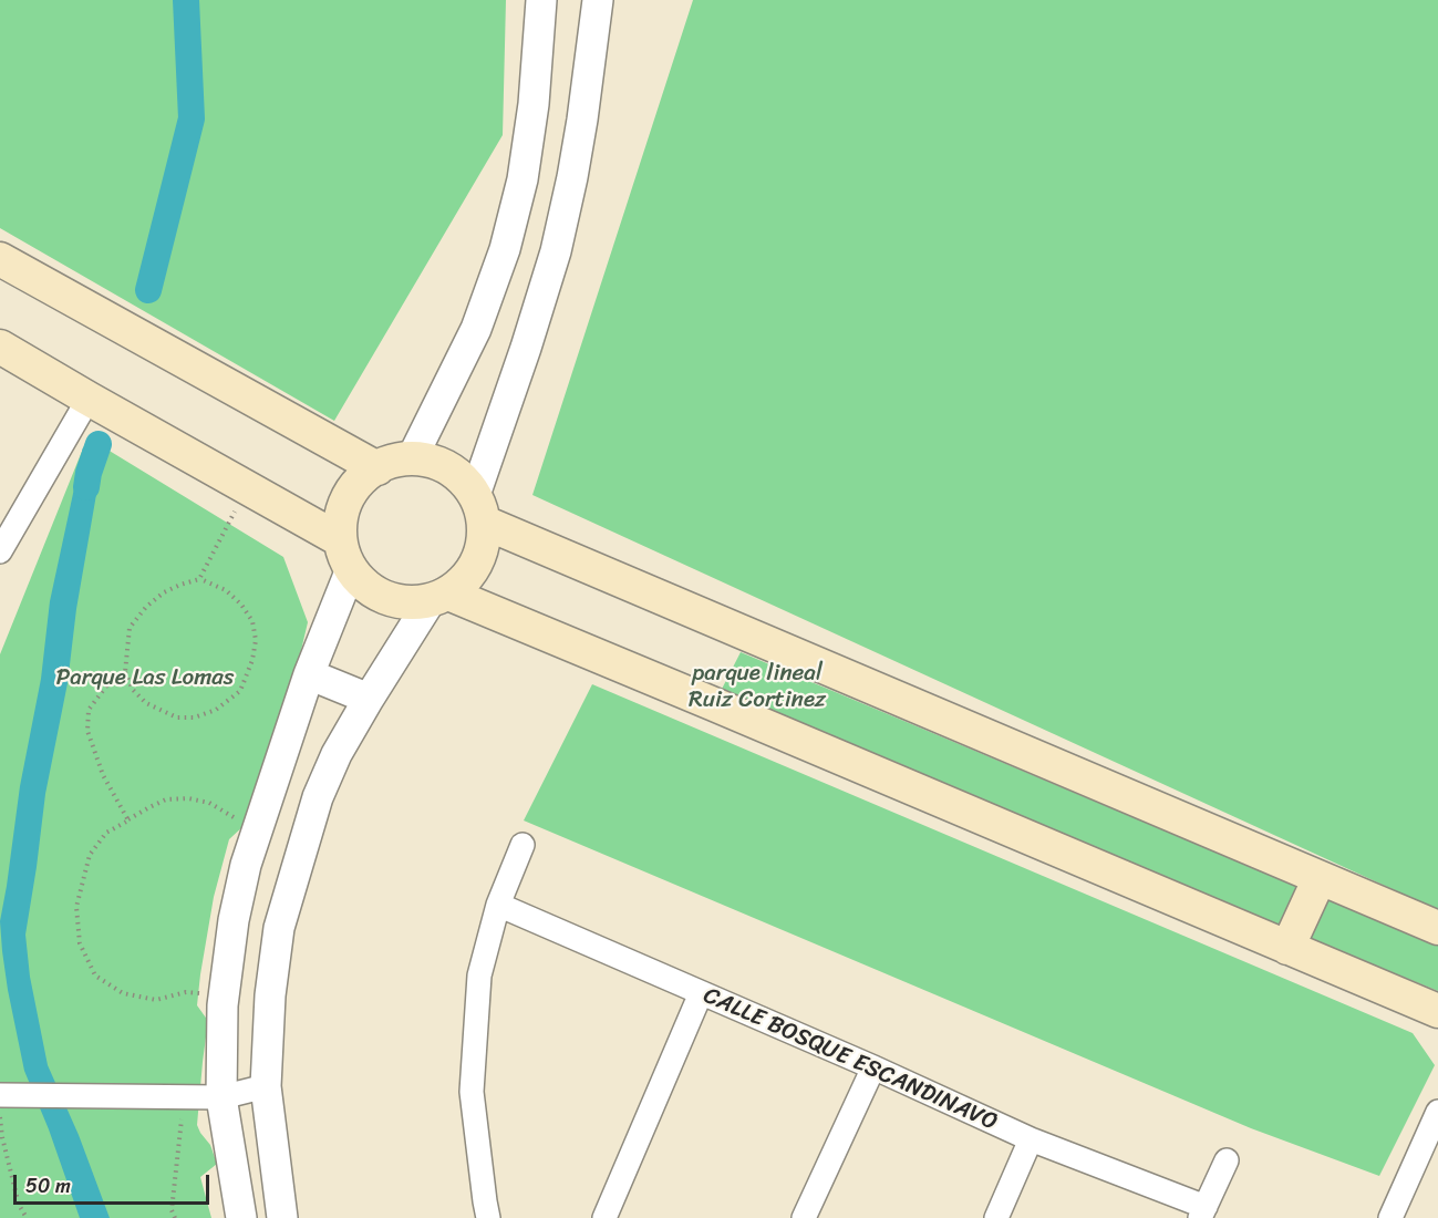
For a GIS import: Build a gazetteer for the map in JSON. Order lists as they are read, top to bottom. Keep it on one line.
{"streets":{"street":["CALLE BOSQUE ESCANDINAVO"]},"parks":["parque lineal Ruiz Cortinez","Parque Las Lomas"],"scale_bar":"50 m"}
